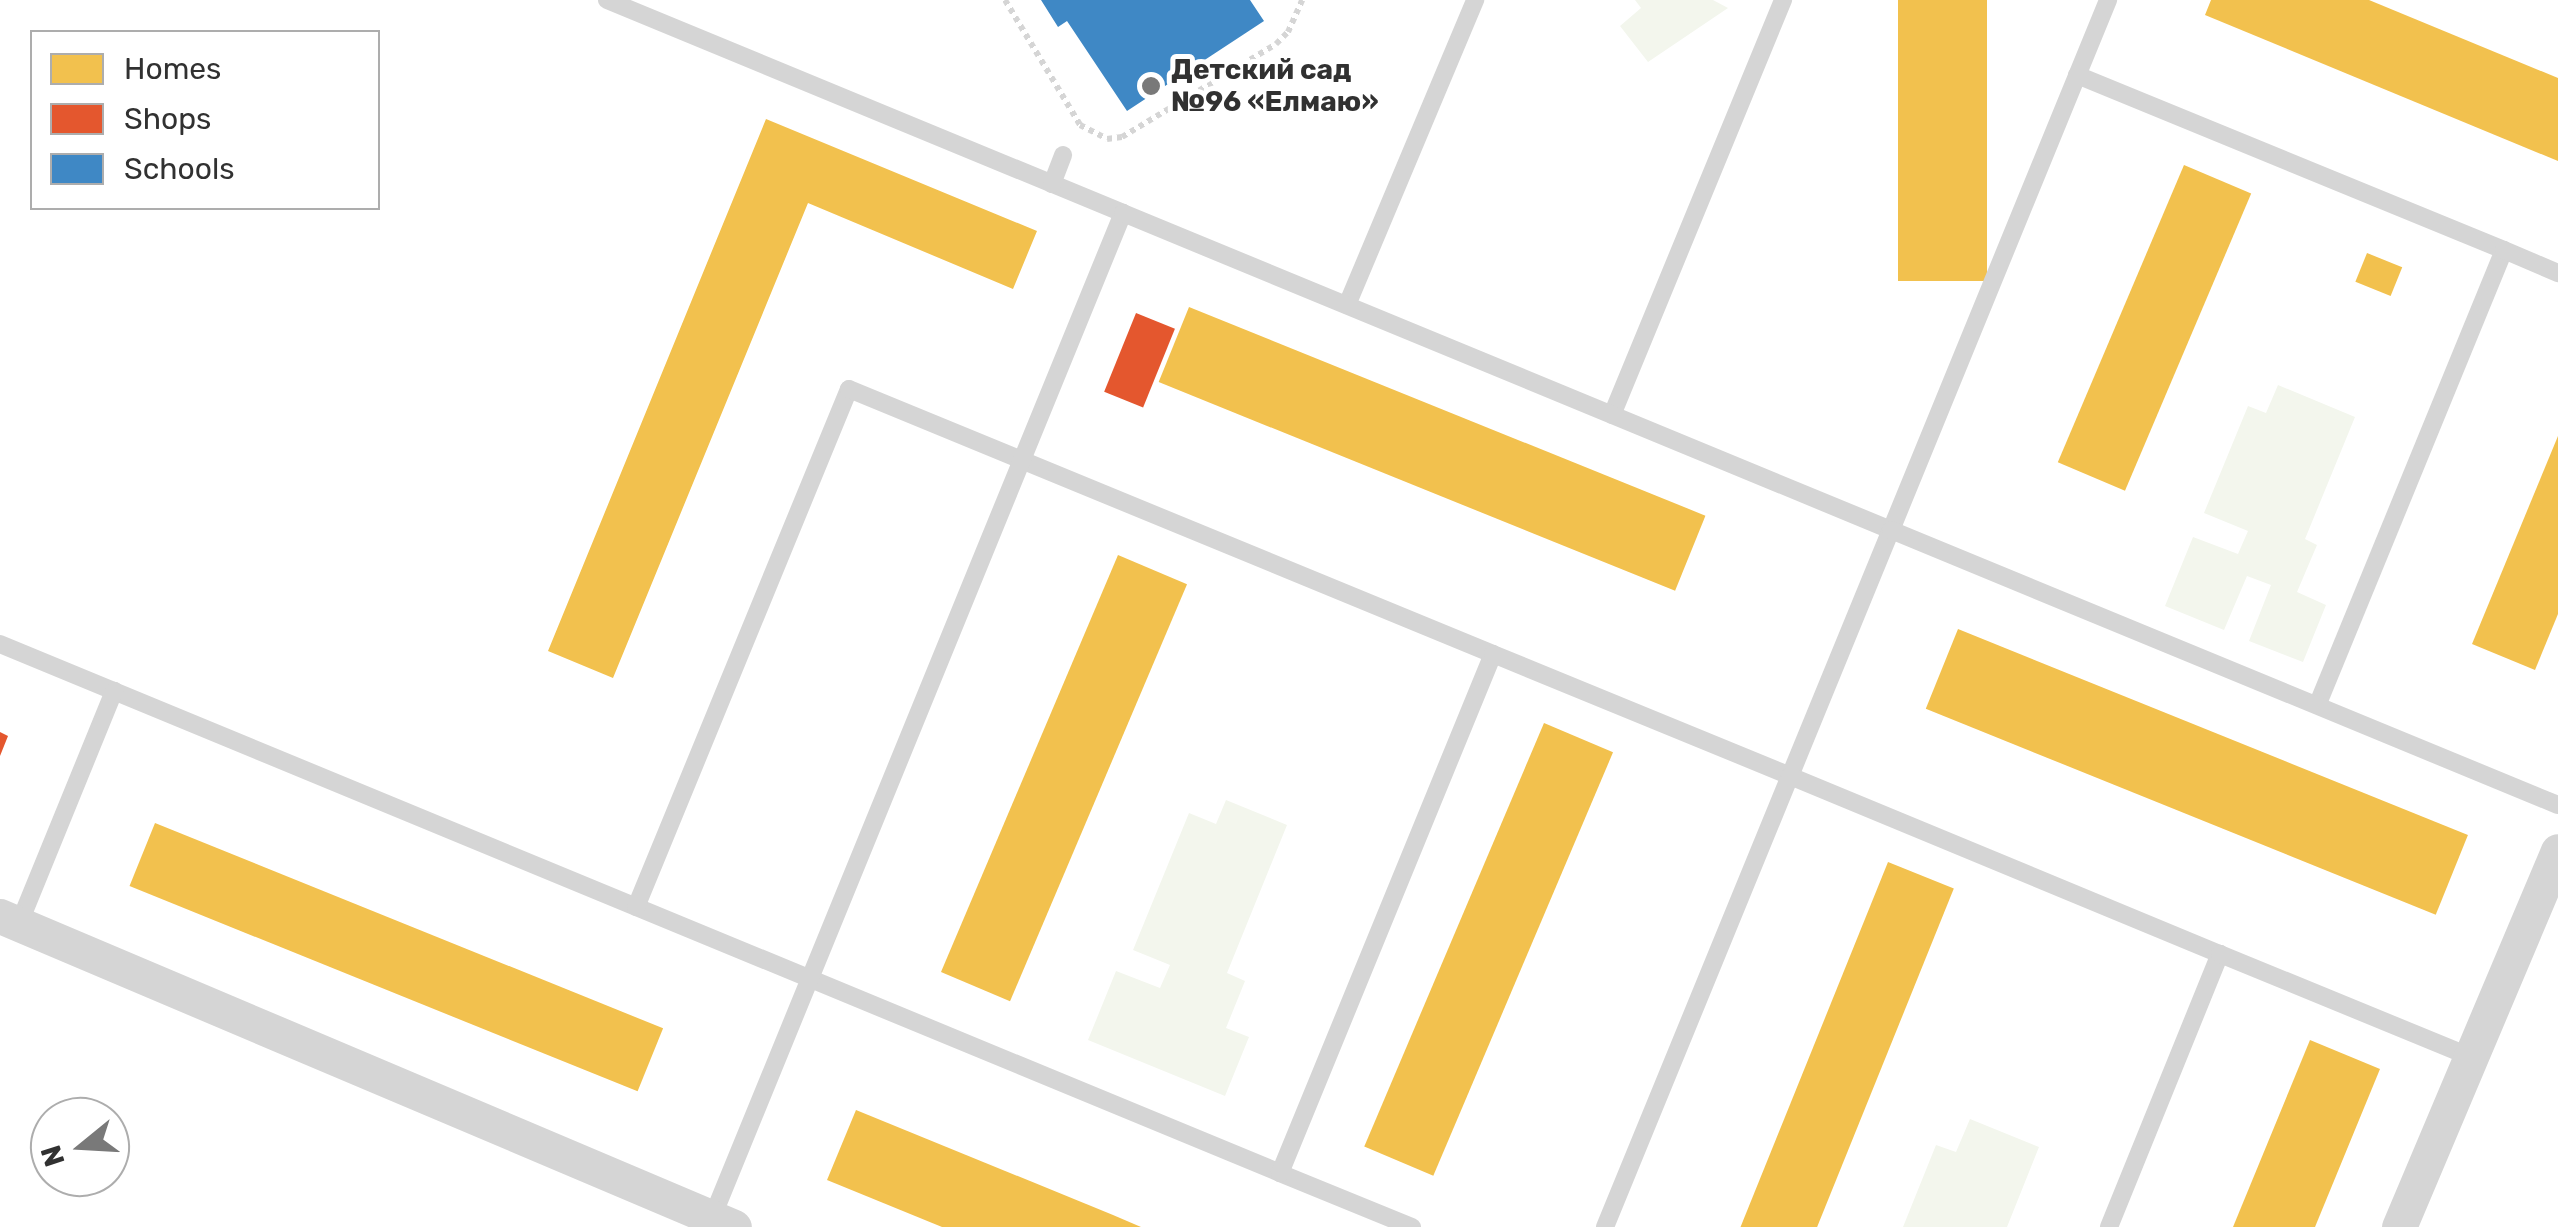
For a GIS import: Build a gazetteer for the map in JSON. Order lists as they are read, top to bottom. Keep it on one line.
{"places":["Детский сад №96 «Елмаю»"],"legend":["Homes","Shops","Schools"],"north":"left"}
